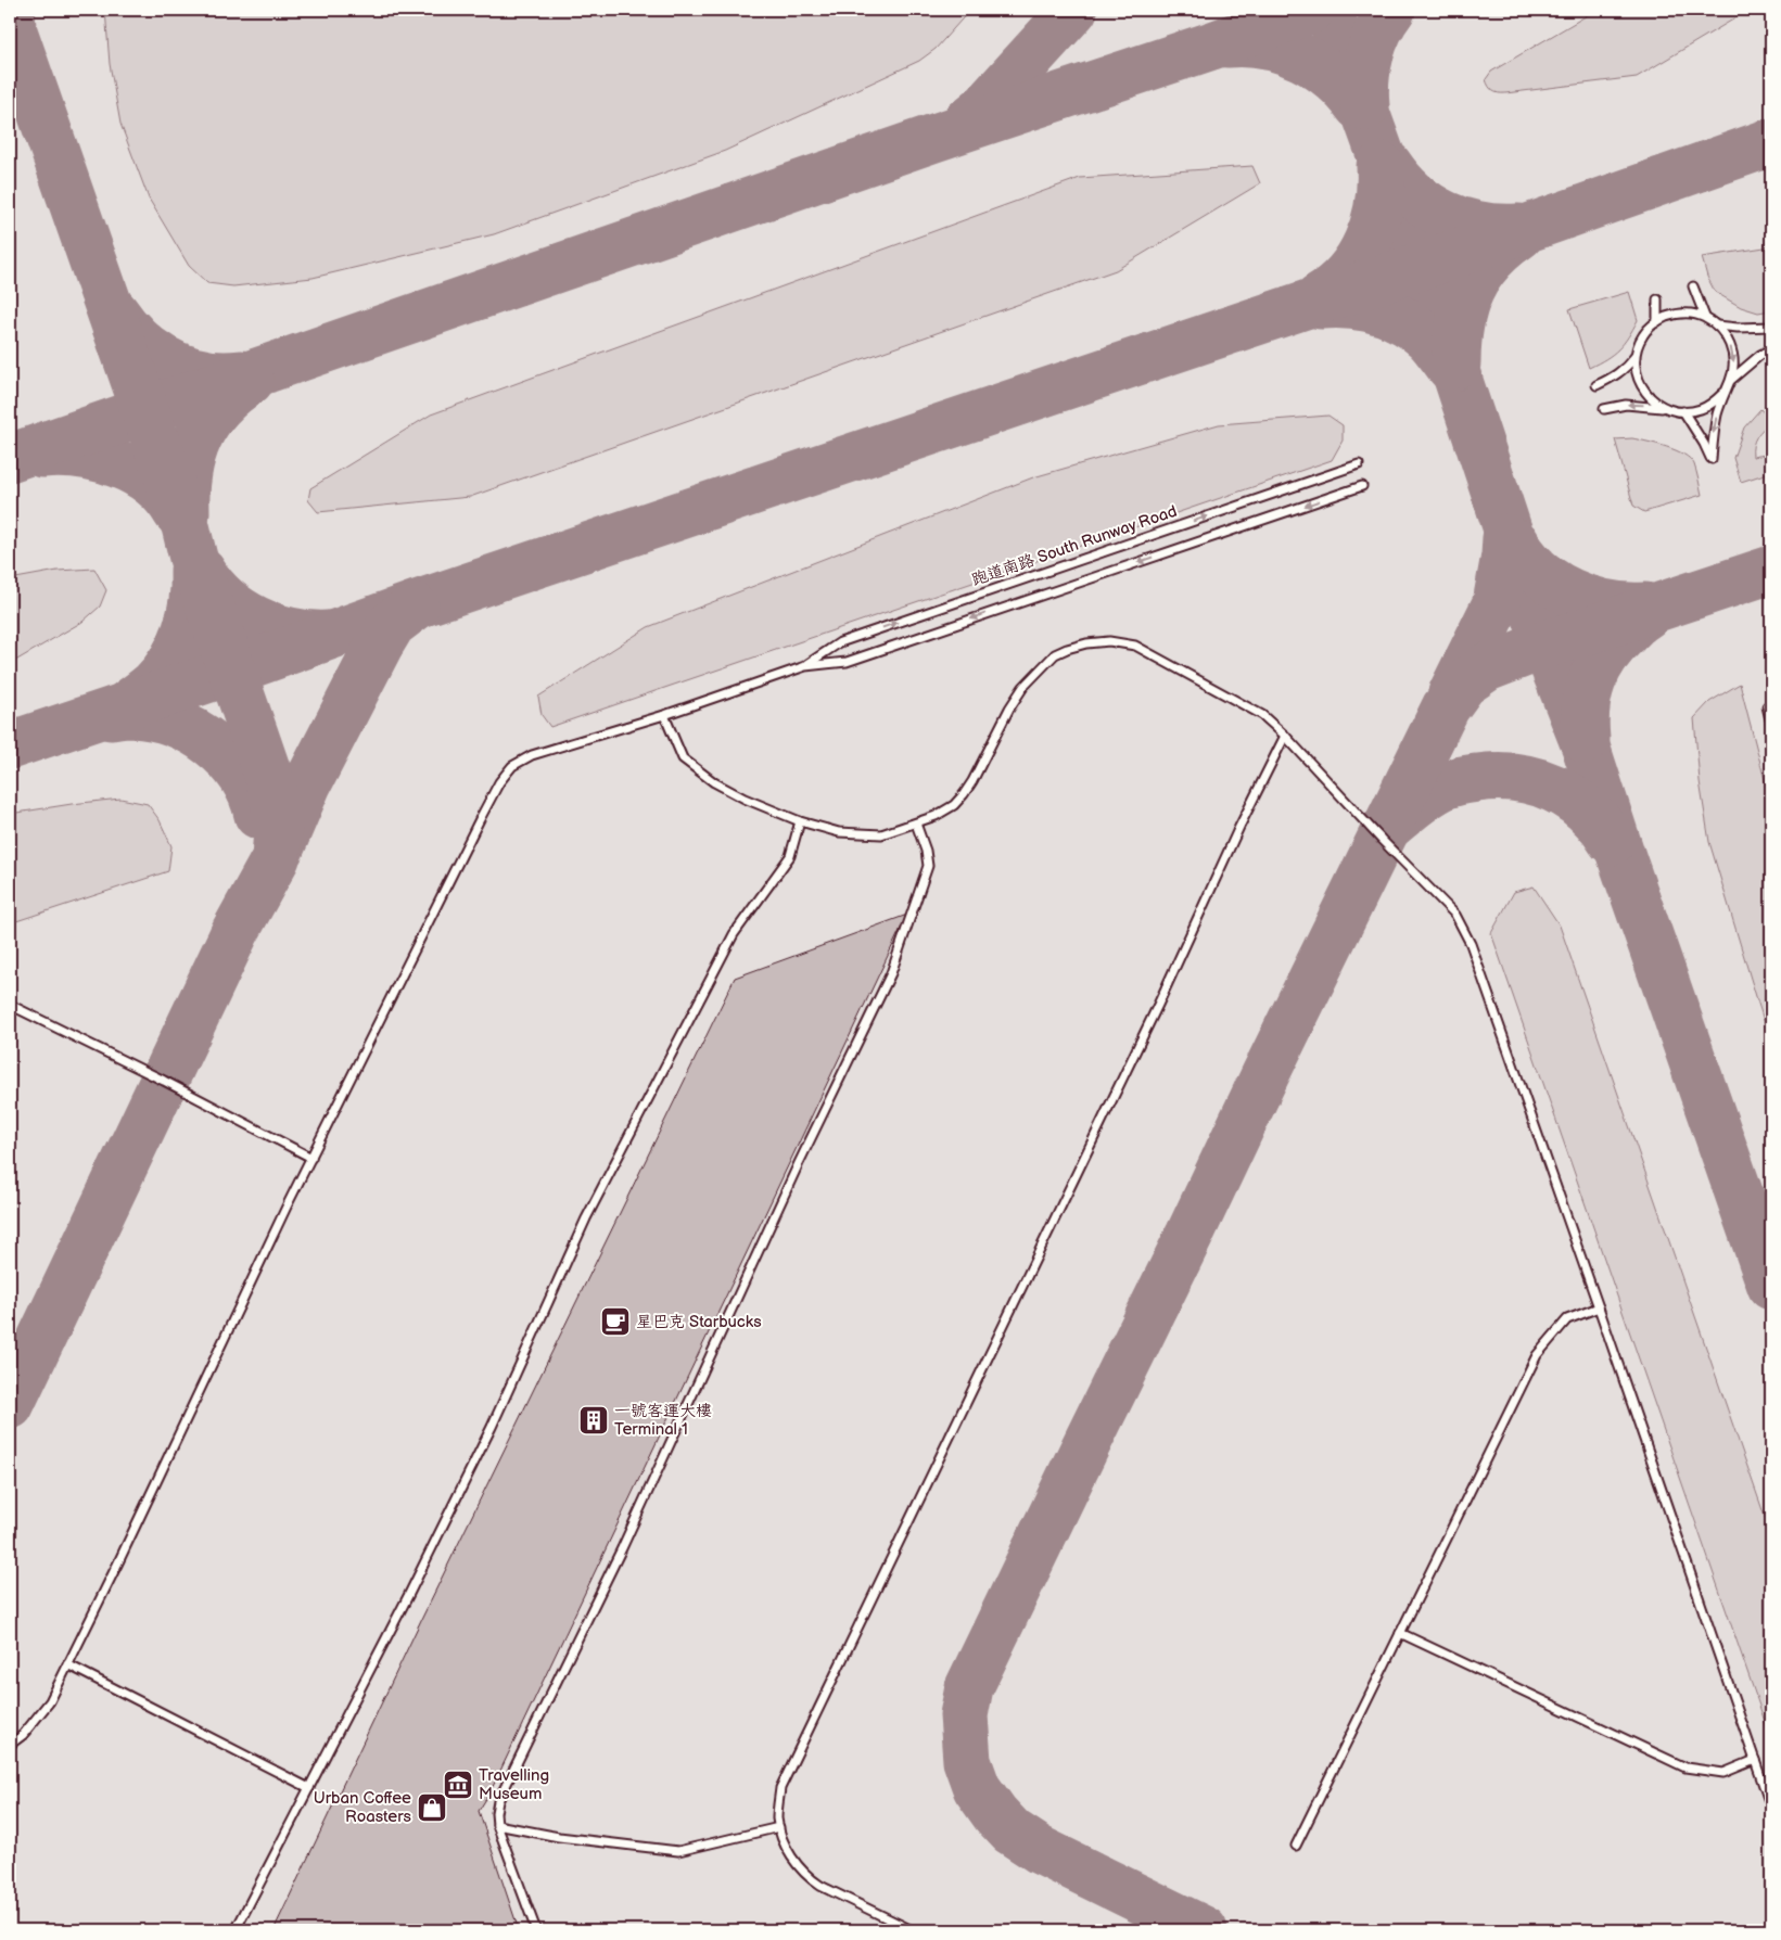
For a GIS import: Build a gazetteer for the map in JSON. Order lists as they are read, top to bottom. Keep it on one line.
{"streets":{"lane":["跑道南路 South Runway Road"]},"places":{"cafe":["星巴克 Starbucks"],"building":["一號客運大樓 Terminal 1"],"museum":["Travelling Museum"],"shop":["Urban Coffee Roasters"]}}
